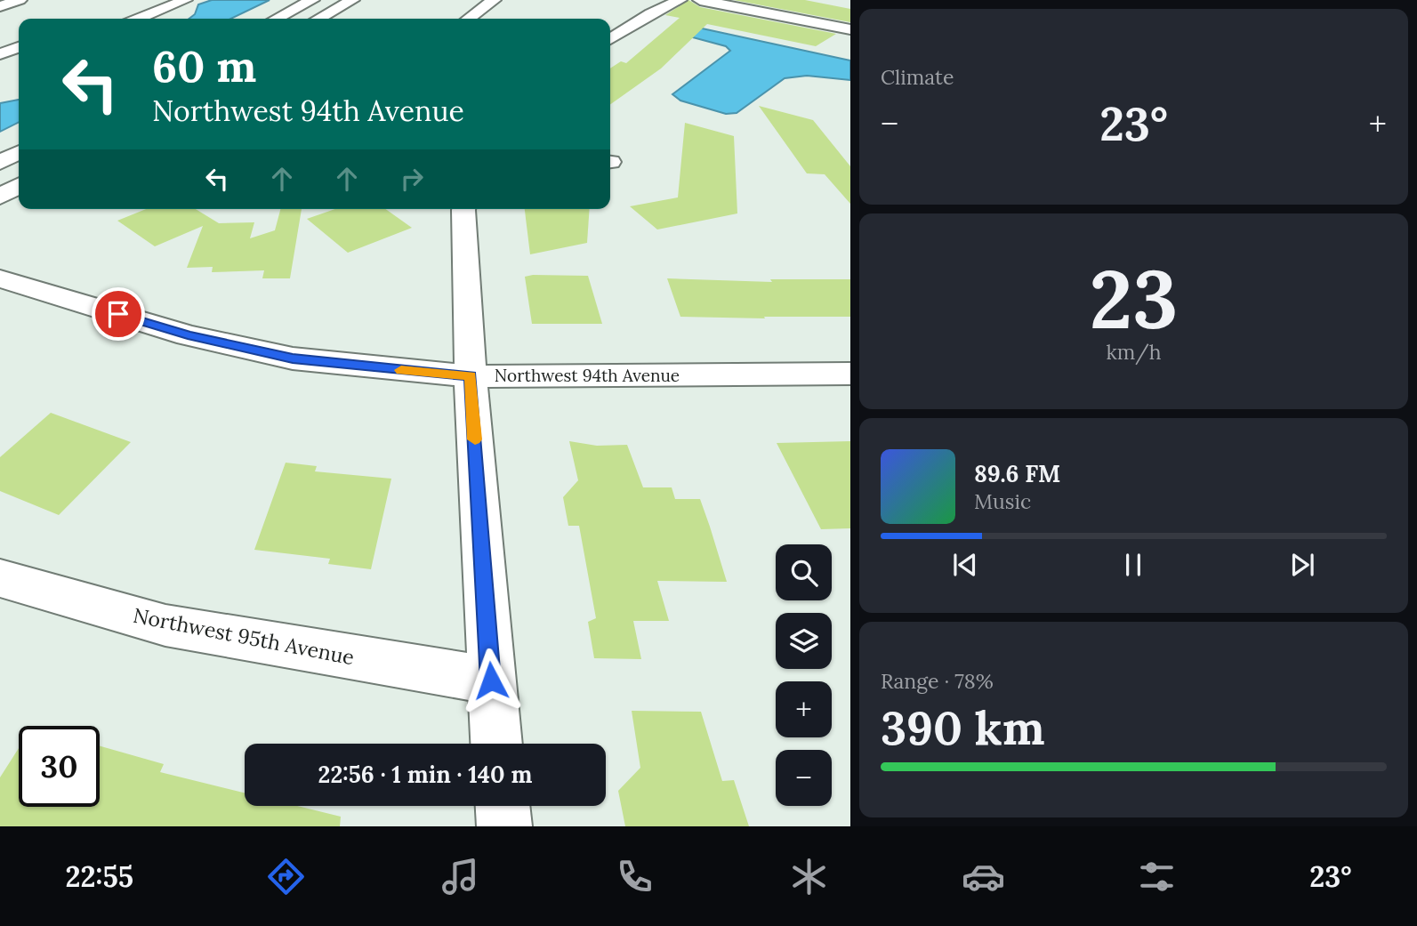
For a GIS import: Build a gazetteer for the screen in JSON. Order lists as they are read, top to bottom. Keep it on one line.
{"streets":{"main road":["Northwest 94th Avenue","Northwest 95th Avenue"]},"page":{"tile":["Climate",["23","km/h"],["Range · 78%","390 km"]],"turn":["60 m","Northwest 94th Avenue"],"heat":["−","23°","+"],"song":["89.6 FM","Music"],"map_buttons":["+","−"],"limit":"30","trip":"22:56 · 1 min · 140 m","tabs":["22:55","23°"]}}
